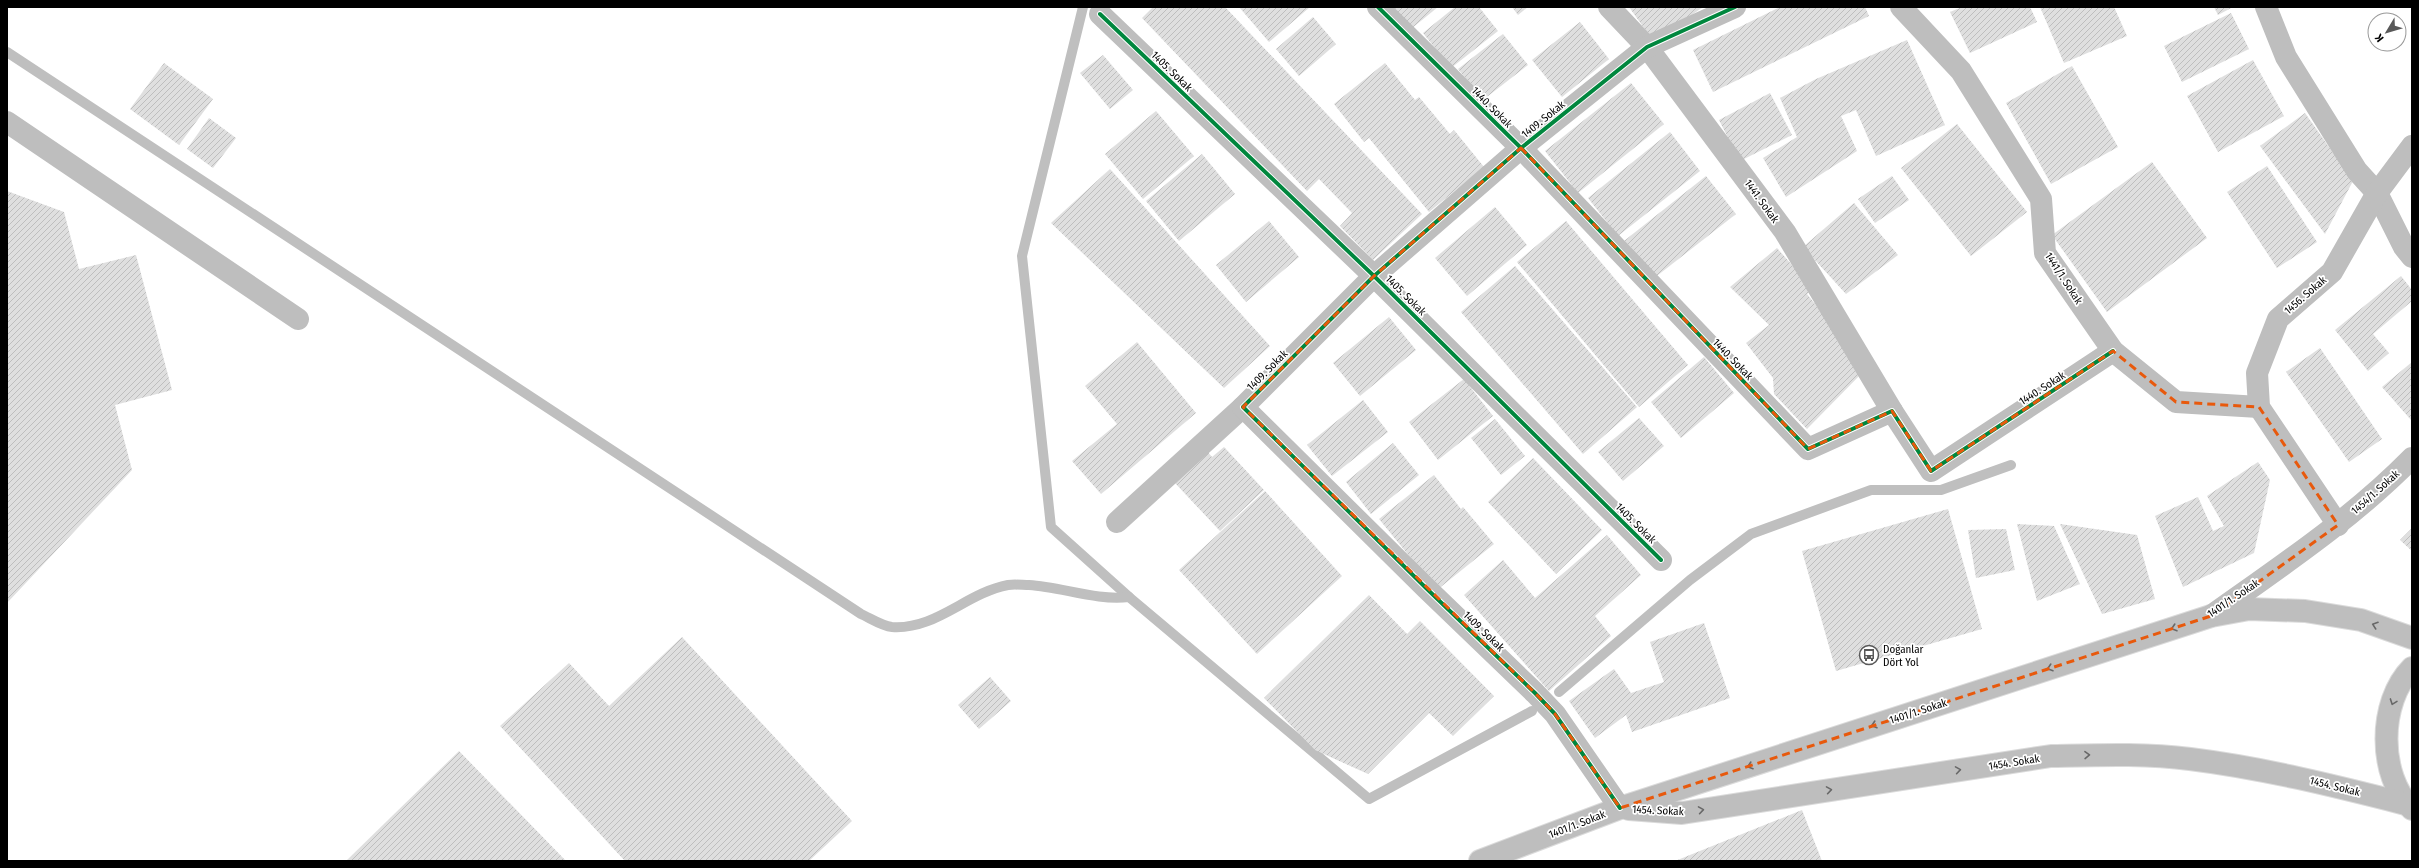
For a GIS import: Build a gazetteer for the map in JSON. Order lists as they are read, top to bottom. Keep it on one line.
{"streets":{"street":["1405. Sokak","1440. Sokak","1409. Sokak","1441. Sokak","1441/1. Sokak","1456. Sokak","1454/1. Sokak","1401/1. Sokak","1454. Sokak"]},"crossings":[["1405. Sokak","1409. Sokak"],["1440. Sokak","1409. Sokak"],["1440. Sokak","1441. Sokak"],["1440. Sokak","1441/1. Sokak"],["1409. Sokak","1441. Sokak"],["1409. Sokak","1401/1. Sokak"],["1409. Sokak","1454. Sokak"],["1441/1. Sokak","1456. Sokak"],["1454/1. Sokak","1401/1. Sokak"],["1401/1. Sokak","1454. Sokak"]],"one_way":["1401/1. Sokak","1454. Sokak"],"places":{"bus stop":["Doğanlar Dört Yol"]},"north":"bottom left"}
